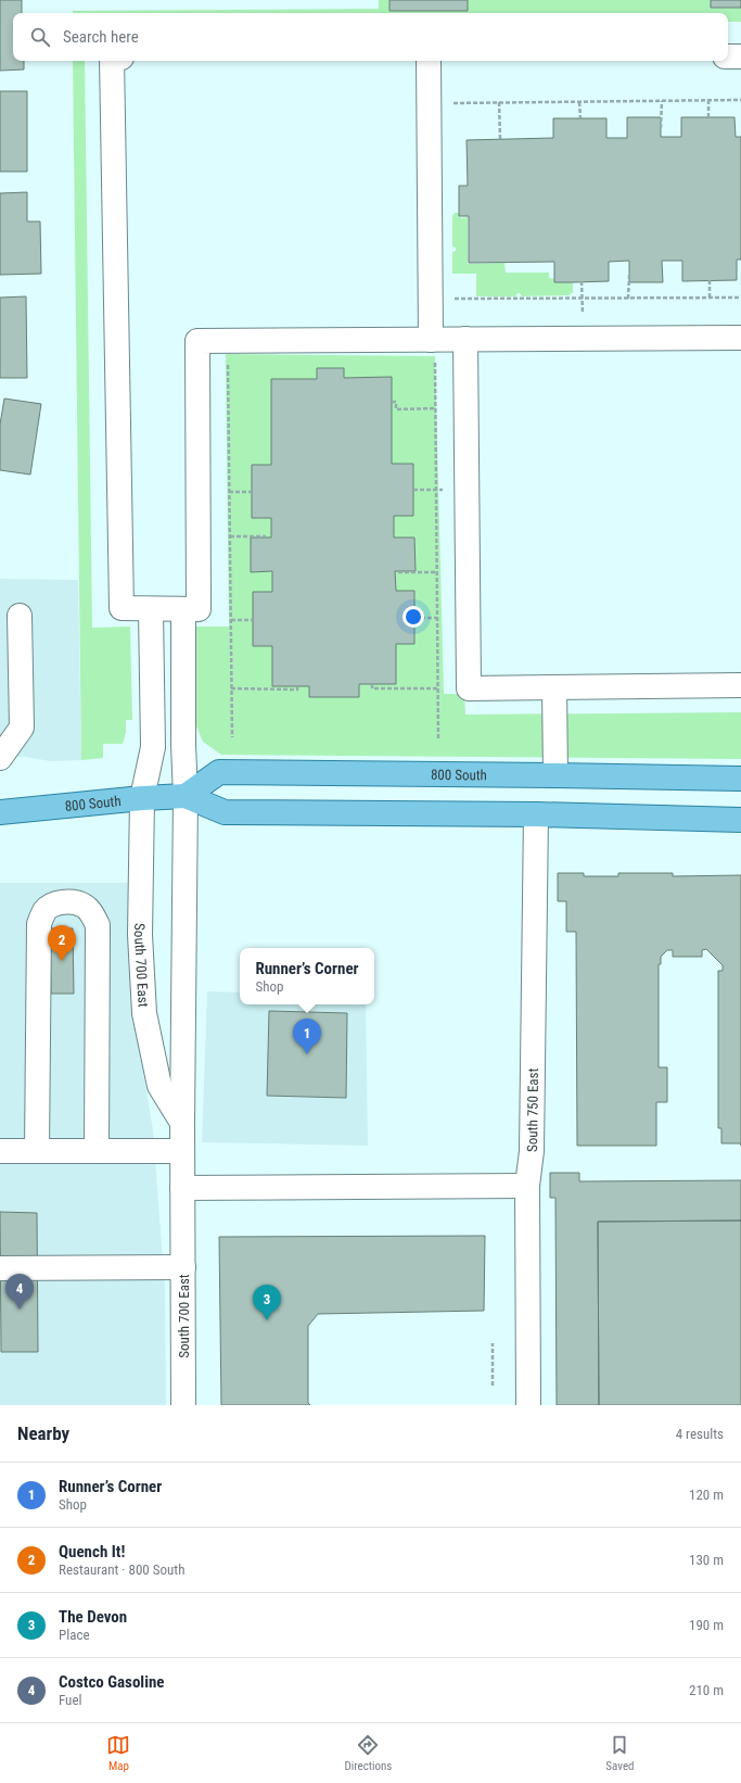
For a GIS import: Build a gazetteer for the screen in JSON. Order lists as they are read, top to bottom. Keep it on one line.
{"streets":{"main road":["800 South"],"street":["South 700 East","South 750 East"]},"crossings":[["800 South","South 700 East"],["800 South","South 750 East"]],"page":{"search":"Search here","pins":["2","1","4","3"],"popup":["Runner’s Corner","Shop"],"heading":["Nearby","4 results"],"list":[{"mark":"1","name":"Runner’s Corner","note":"Shop","value":"120 m"},{"mark":"2","name":"Quench It!","note":"Restaurant · 800 South","value":"130 m"},{"mark":"3","name":"The Devon","note":"Place","value":"190 m"},{"mark":"4","name":"Costco Gasoline","note":"Fuel","value":"210 m"}],"nav":["Map","Directions","Saved"]}}
